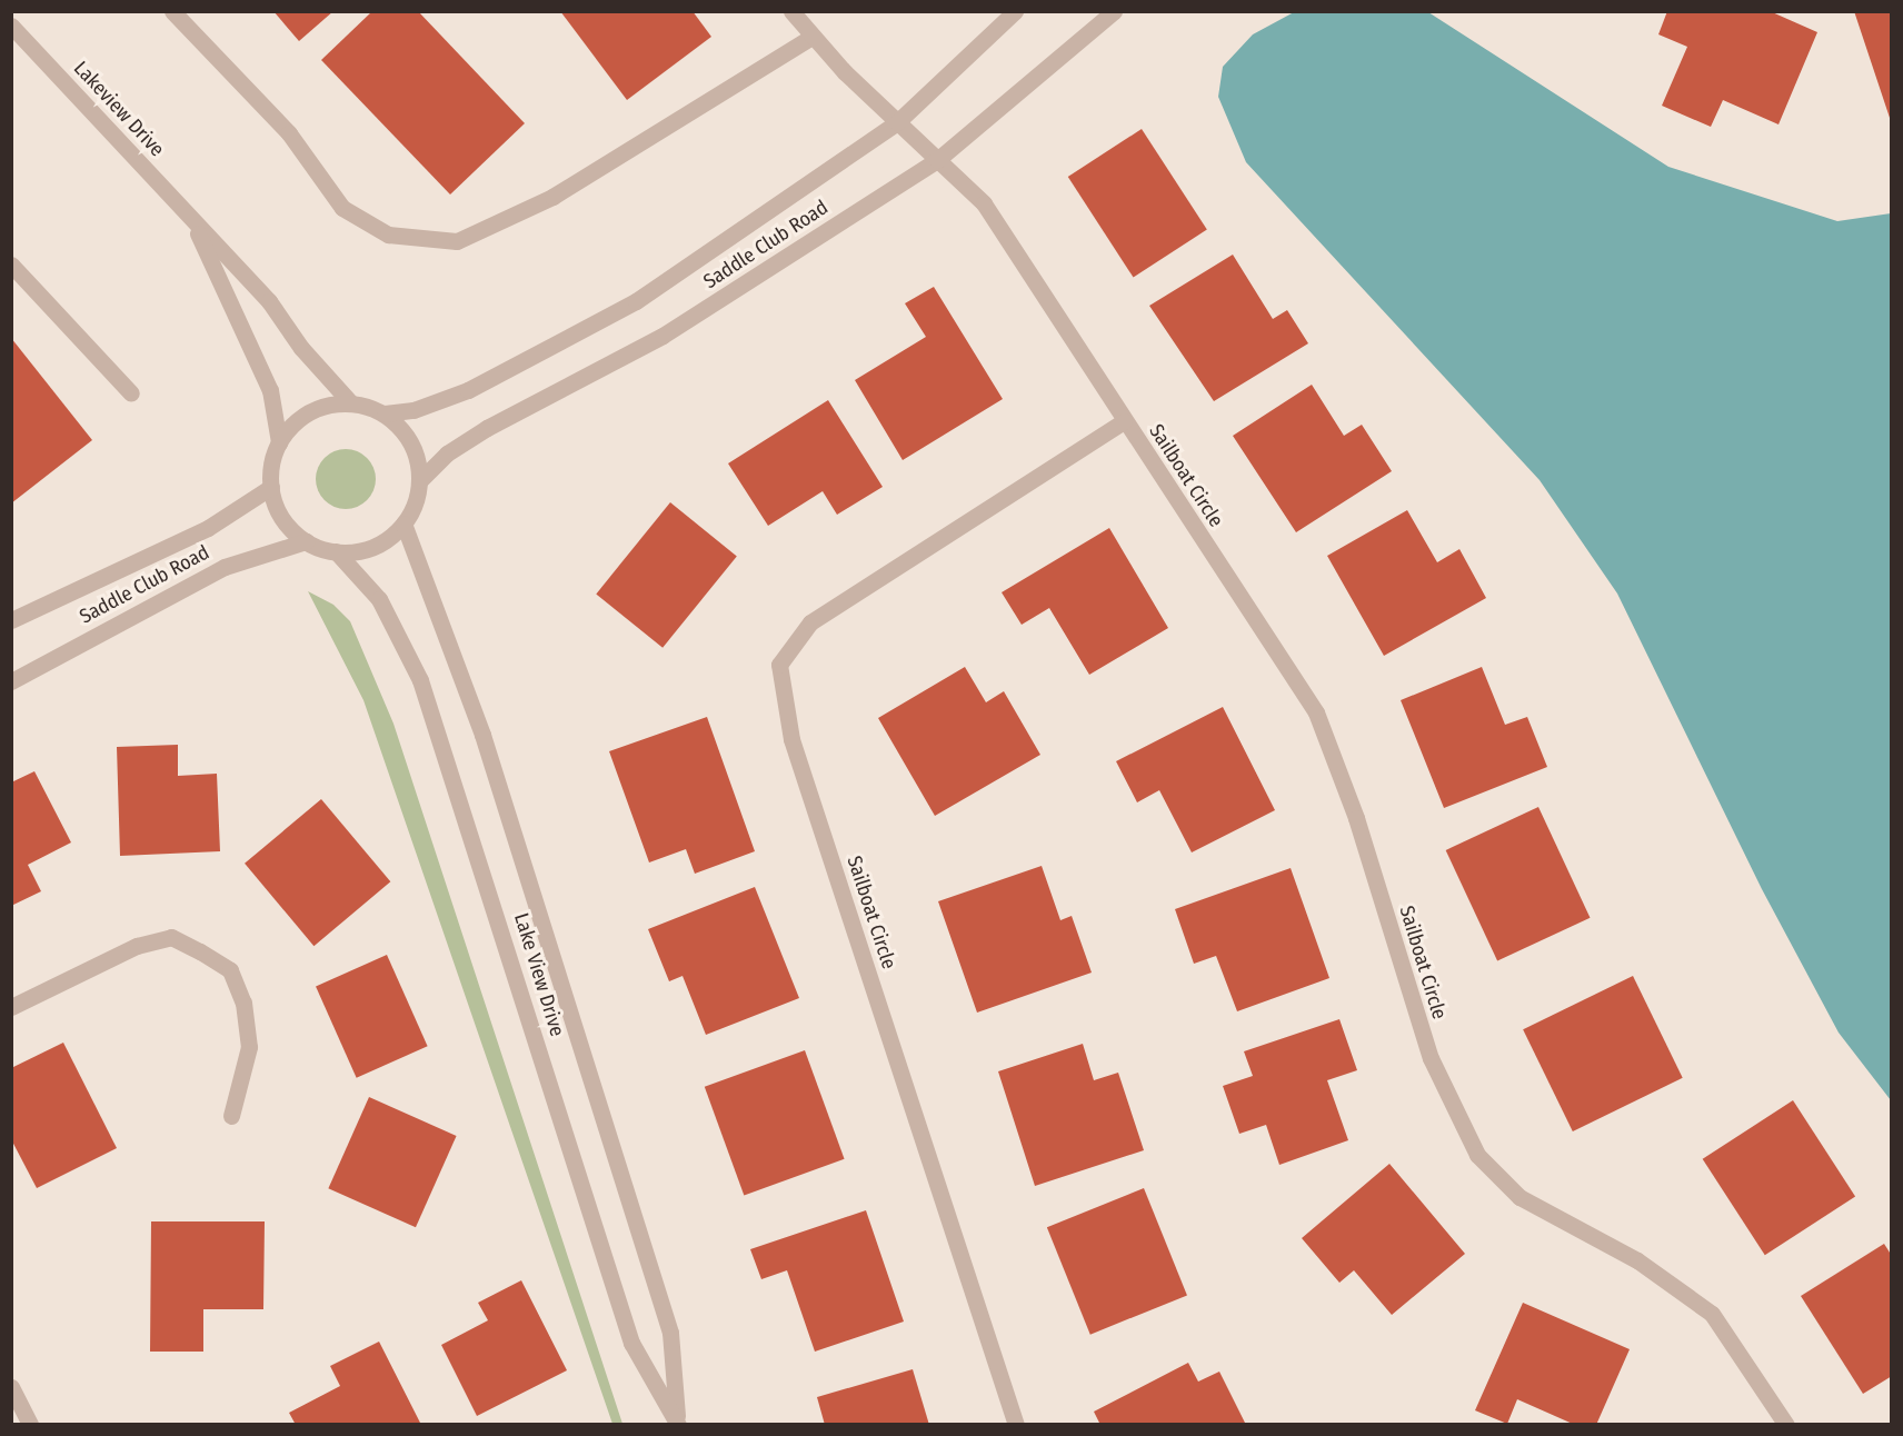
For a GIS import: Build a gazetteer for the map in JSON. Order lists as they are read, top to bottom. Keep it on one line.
{"streets":{"street":["Lakeview Drive","Saddle Club Road","Sailboat Circle","Lake View Drive"]},"crossings":[["Lakeview Drive","Saddle Club Road"],["Lakeview Drive","Lake View Drive"],["Saddle Club Road","Sailboat Circle"],["Saddle Club Road","Lake View Drive"]]}
